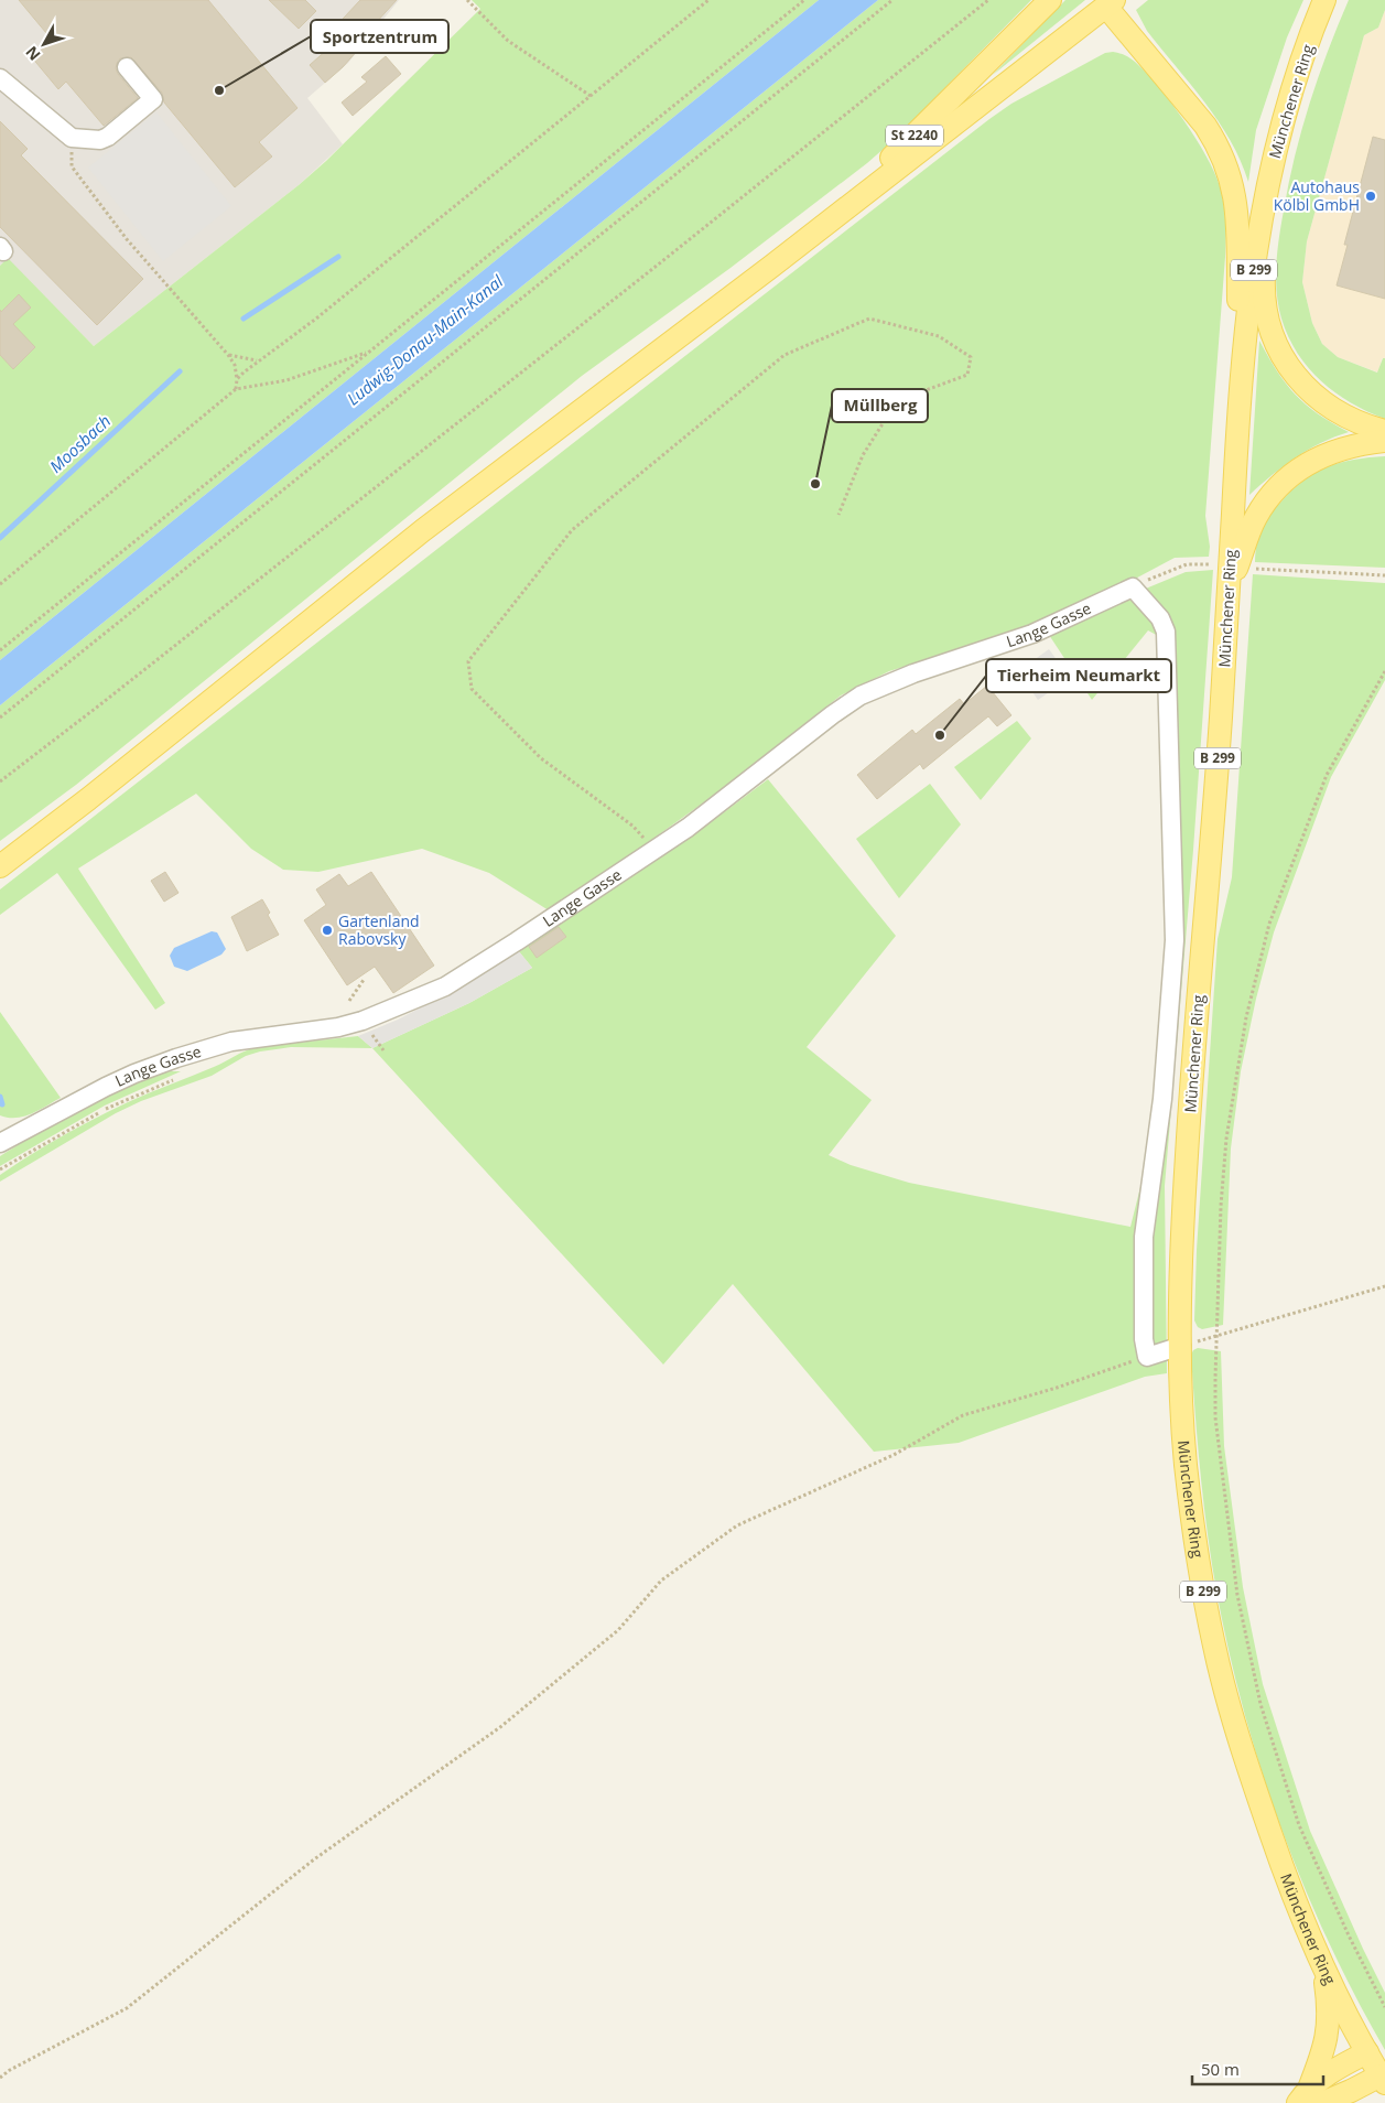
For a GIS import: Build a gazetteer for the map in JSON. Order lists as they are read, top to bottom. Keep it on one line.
{"streets":{"main road":["Münchener Ring","St 2240","B 299"],"street":["Lange Gasse"]},"water":["Ludwig-Donau-Main-Kanal","Moosbach"],"places":["Sportzentrum","Autohaus Kölbl GmbH","Müllberg","Tierheim Neumarkt","Gartenland Rabovsky"],"scale_bar":"50 m","north":"bottom left"}
